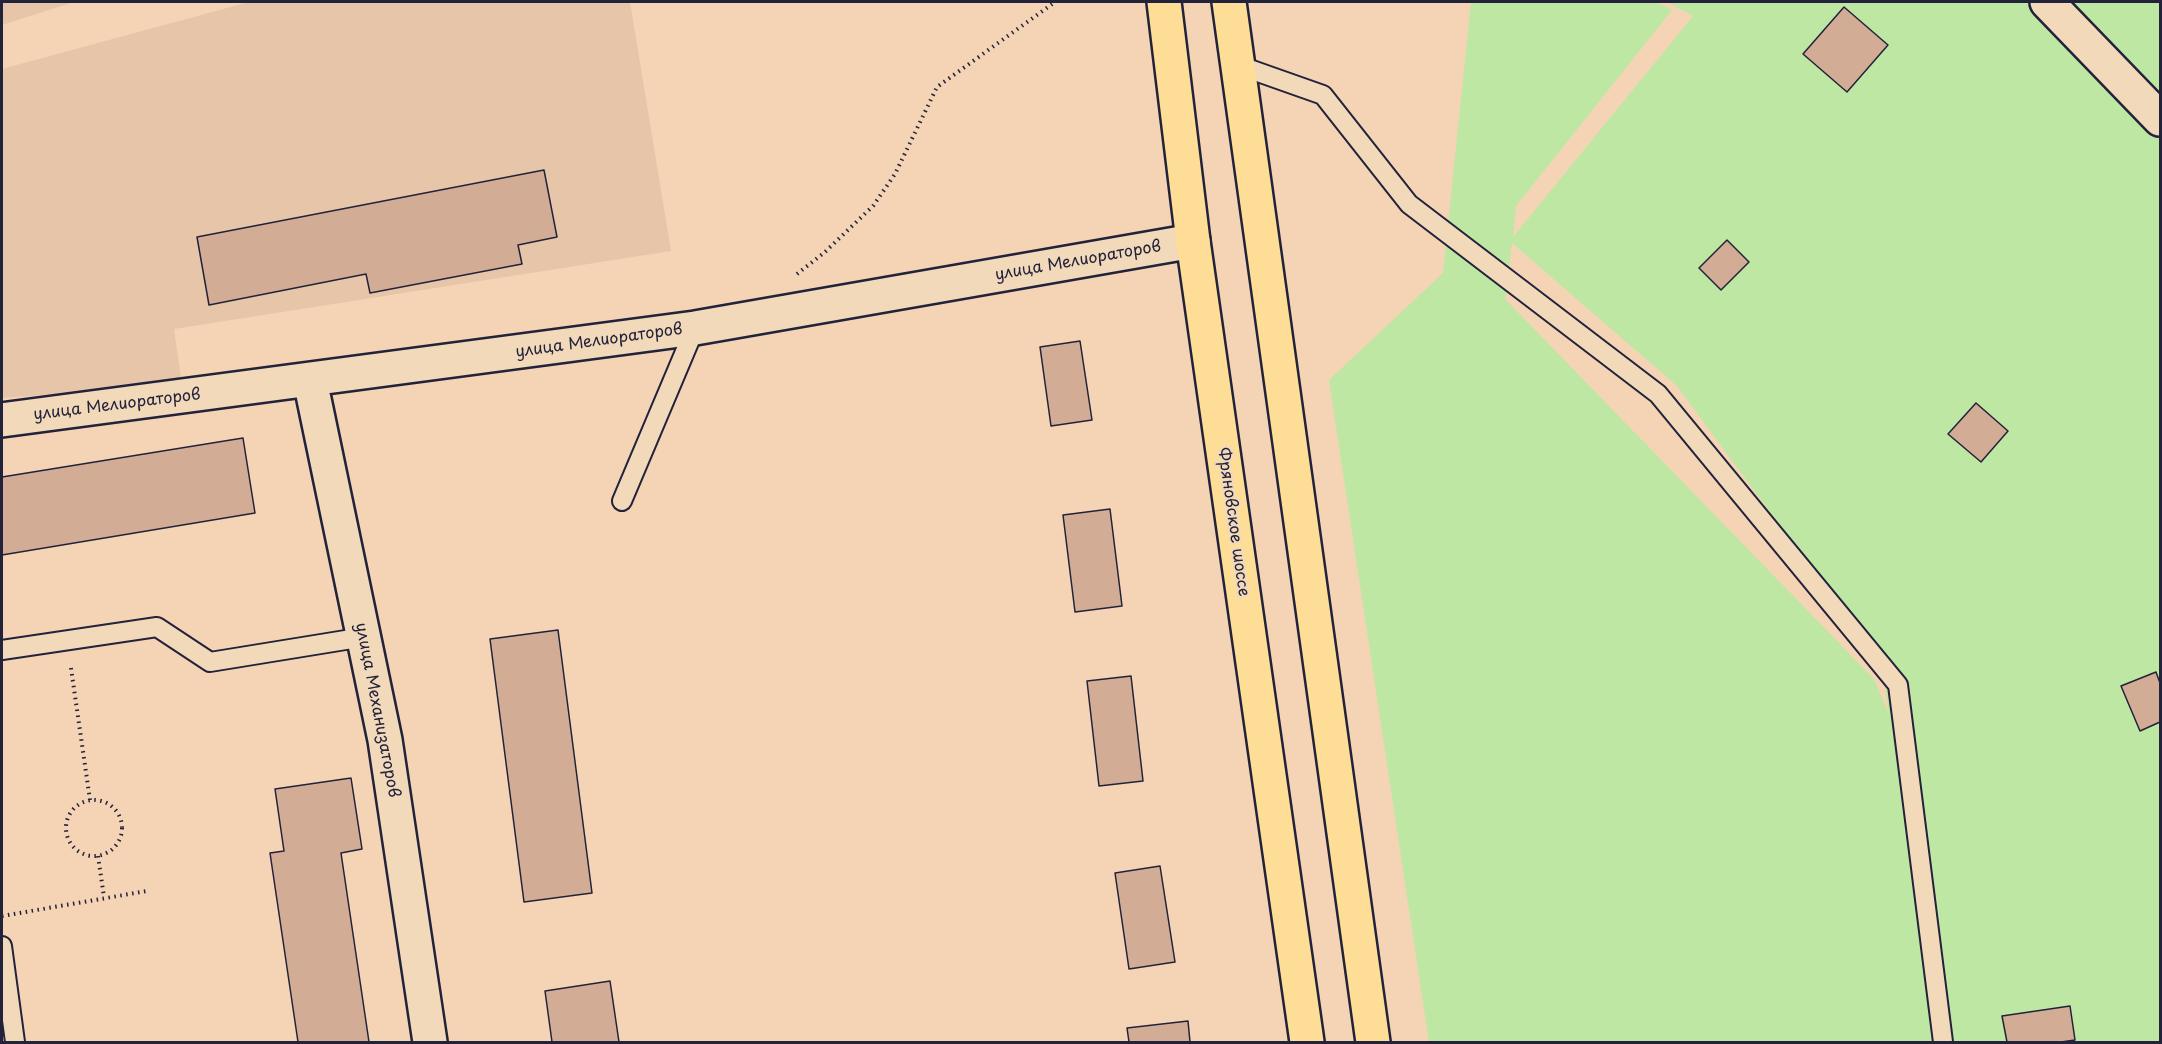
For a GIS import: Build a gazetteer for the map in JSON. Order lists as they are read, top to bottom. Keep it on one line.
{"streets":{"main road":["Фряновское шоссе"],"street":["улица Мелиораторов","улица Механизаторов"]},"crossings":[["улица Мелиораторов","Фряновское шоссе"],["улица Мелиораторов","улица Механизаторов"]]}
